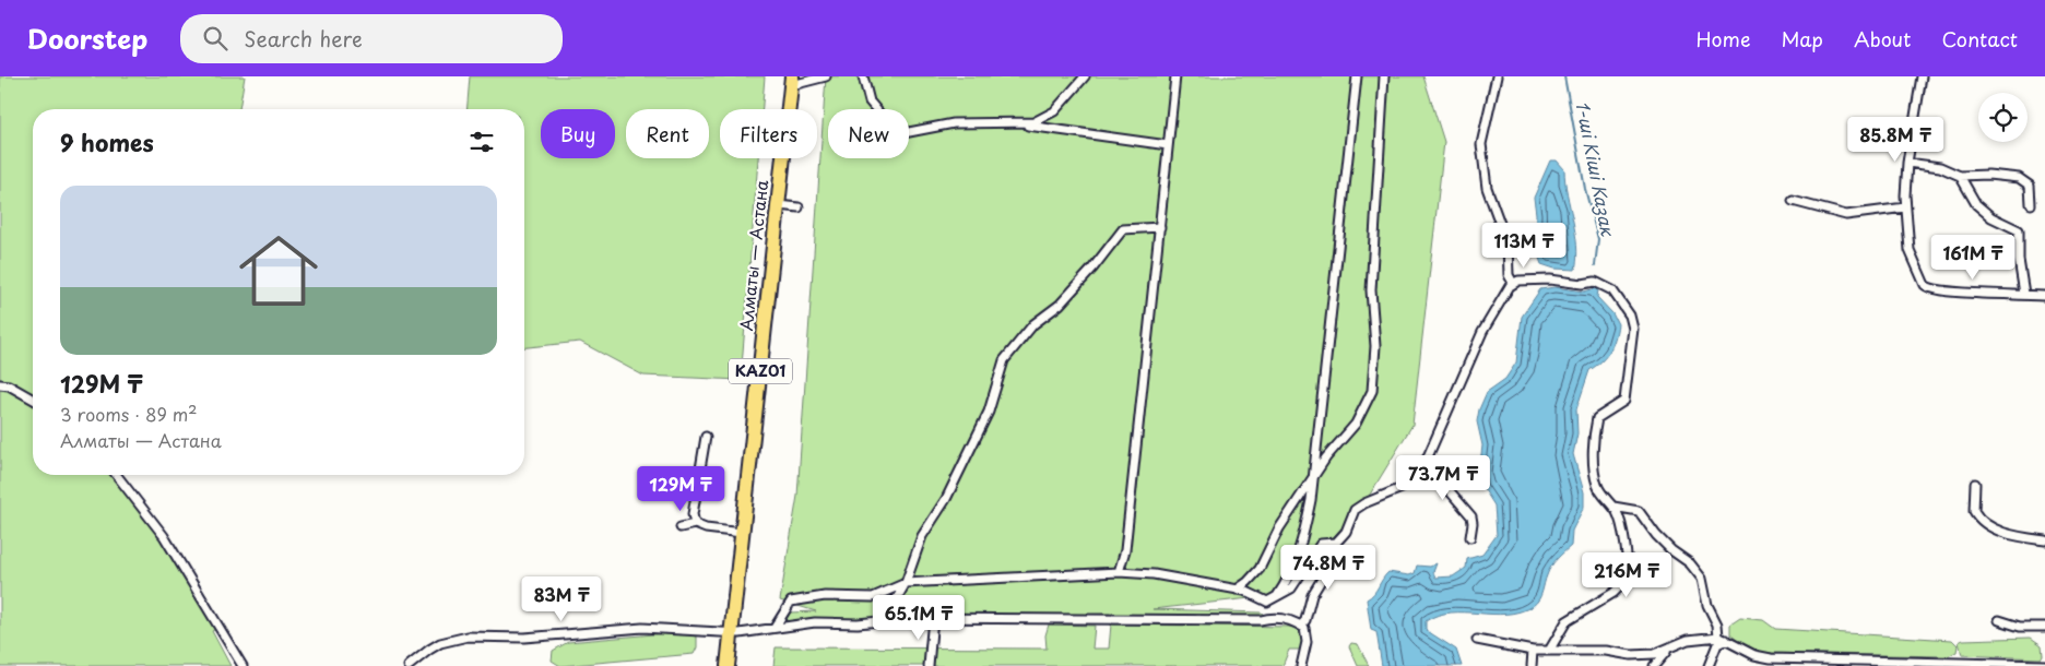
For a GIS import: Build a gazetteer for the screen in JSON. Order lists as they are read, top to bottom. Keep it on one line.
{"streets":{"highway":["Алматы — Астана","KАZ01"]},"water":["1-ші Кіші Казак"],"page":{"header":"Doorstep","search":"Search here","nav":["Home","Map","About","Contact"],"chip":["Buy","Rent","Filters","New"],"heading":"9 homes","price":["85.8M ₸","113M ₸","161M ₸","73.7M ₸","129M ₸","74.8M ₸","216M ₸","83M ₸","65.1M ₸"],"list":[{"name":"129M ₸","note":"3 rooms · 89 m² · Алматы — Астана"}]}}
